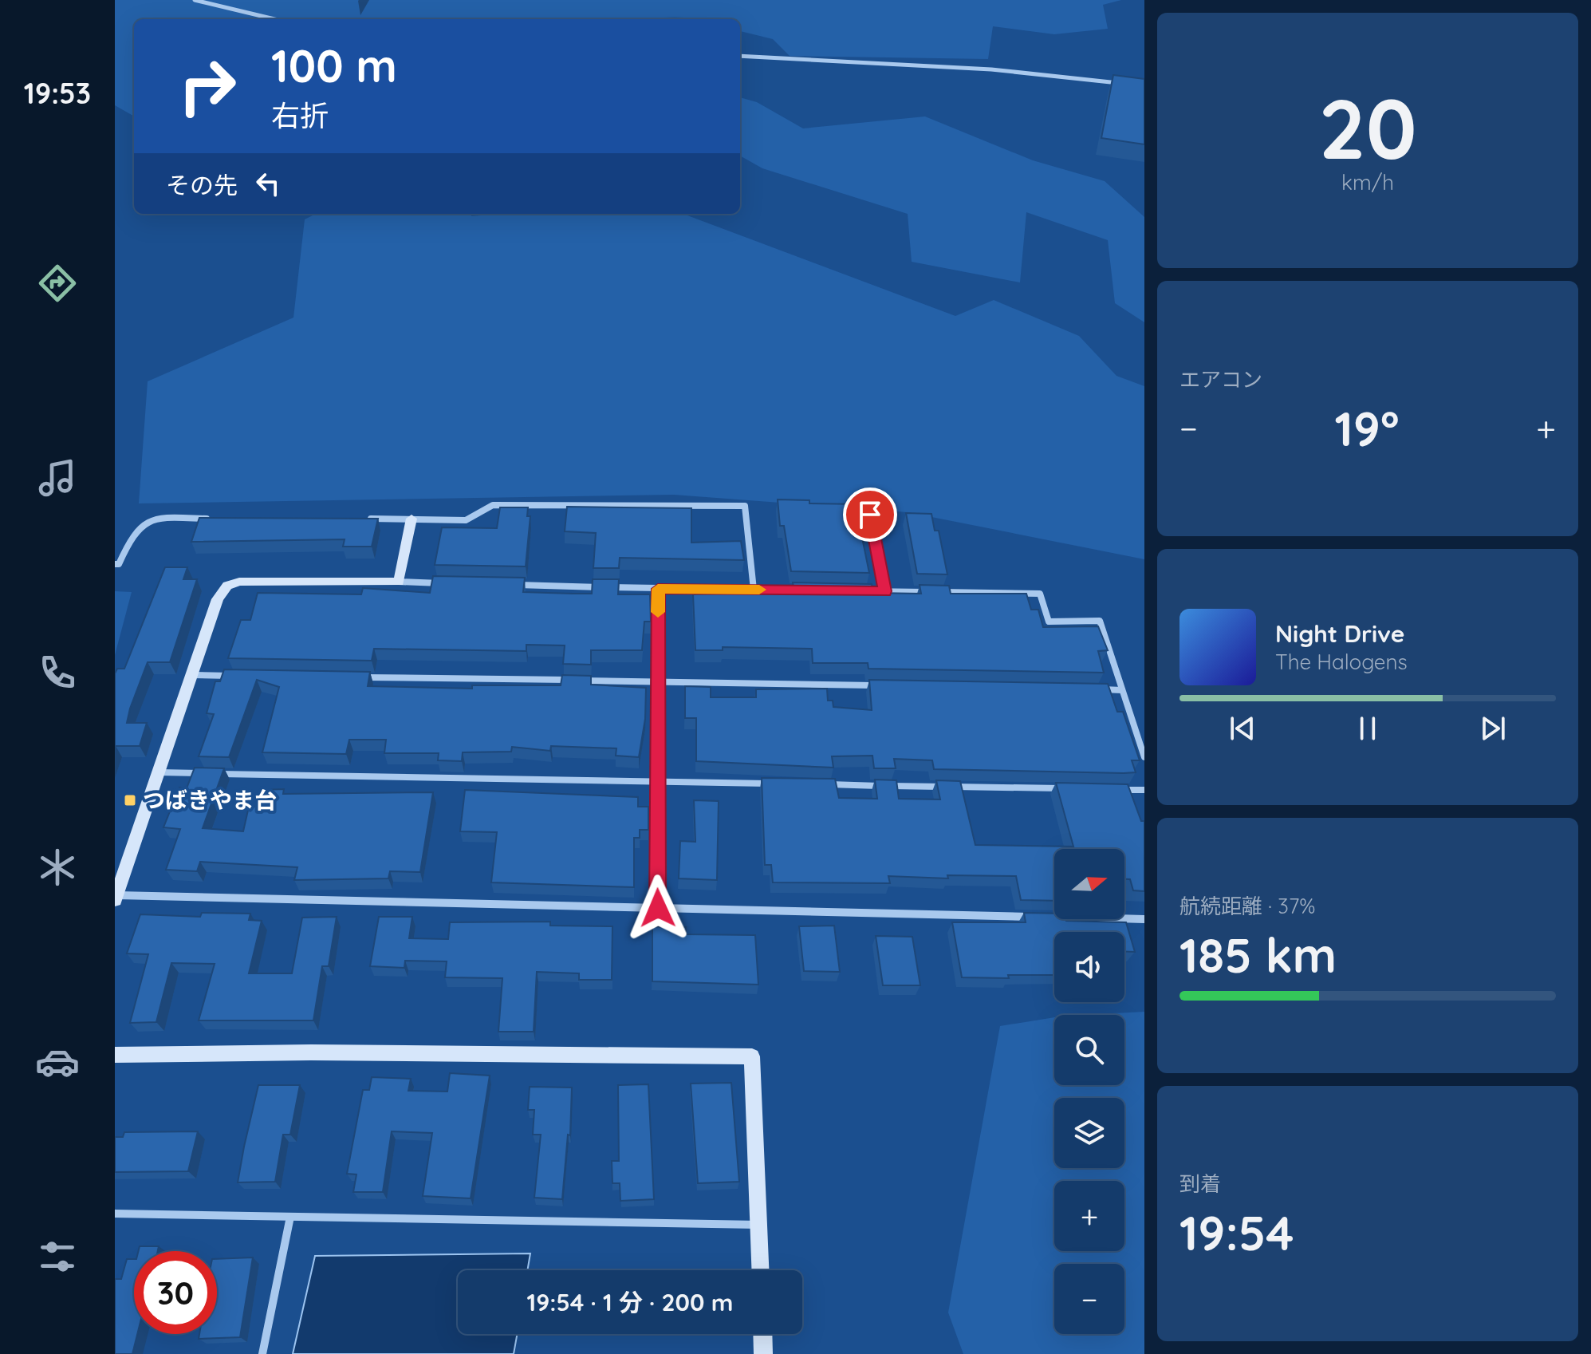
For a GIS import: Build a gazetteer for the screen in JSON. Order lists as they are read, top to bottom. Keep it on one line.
{"places":{"transit":["つばきやま台"]},"north":"right","page":{"tabs":"19:53","tile":[["20","km/h"],"エアコン",["航続距離 · 37%","185 km"],["到着","19:54"]],"turn":["100 m","右折"],"then":"その先","heat":["−","19°","+"],"song":["Night Drive","The Halogens"],"map_buttons":["+","−"],"limit":"30","trip":"19:54 · 1 分 · 200 m"}}
